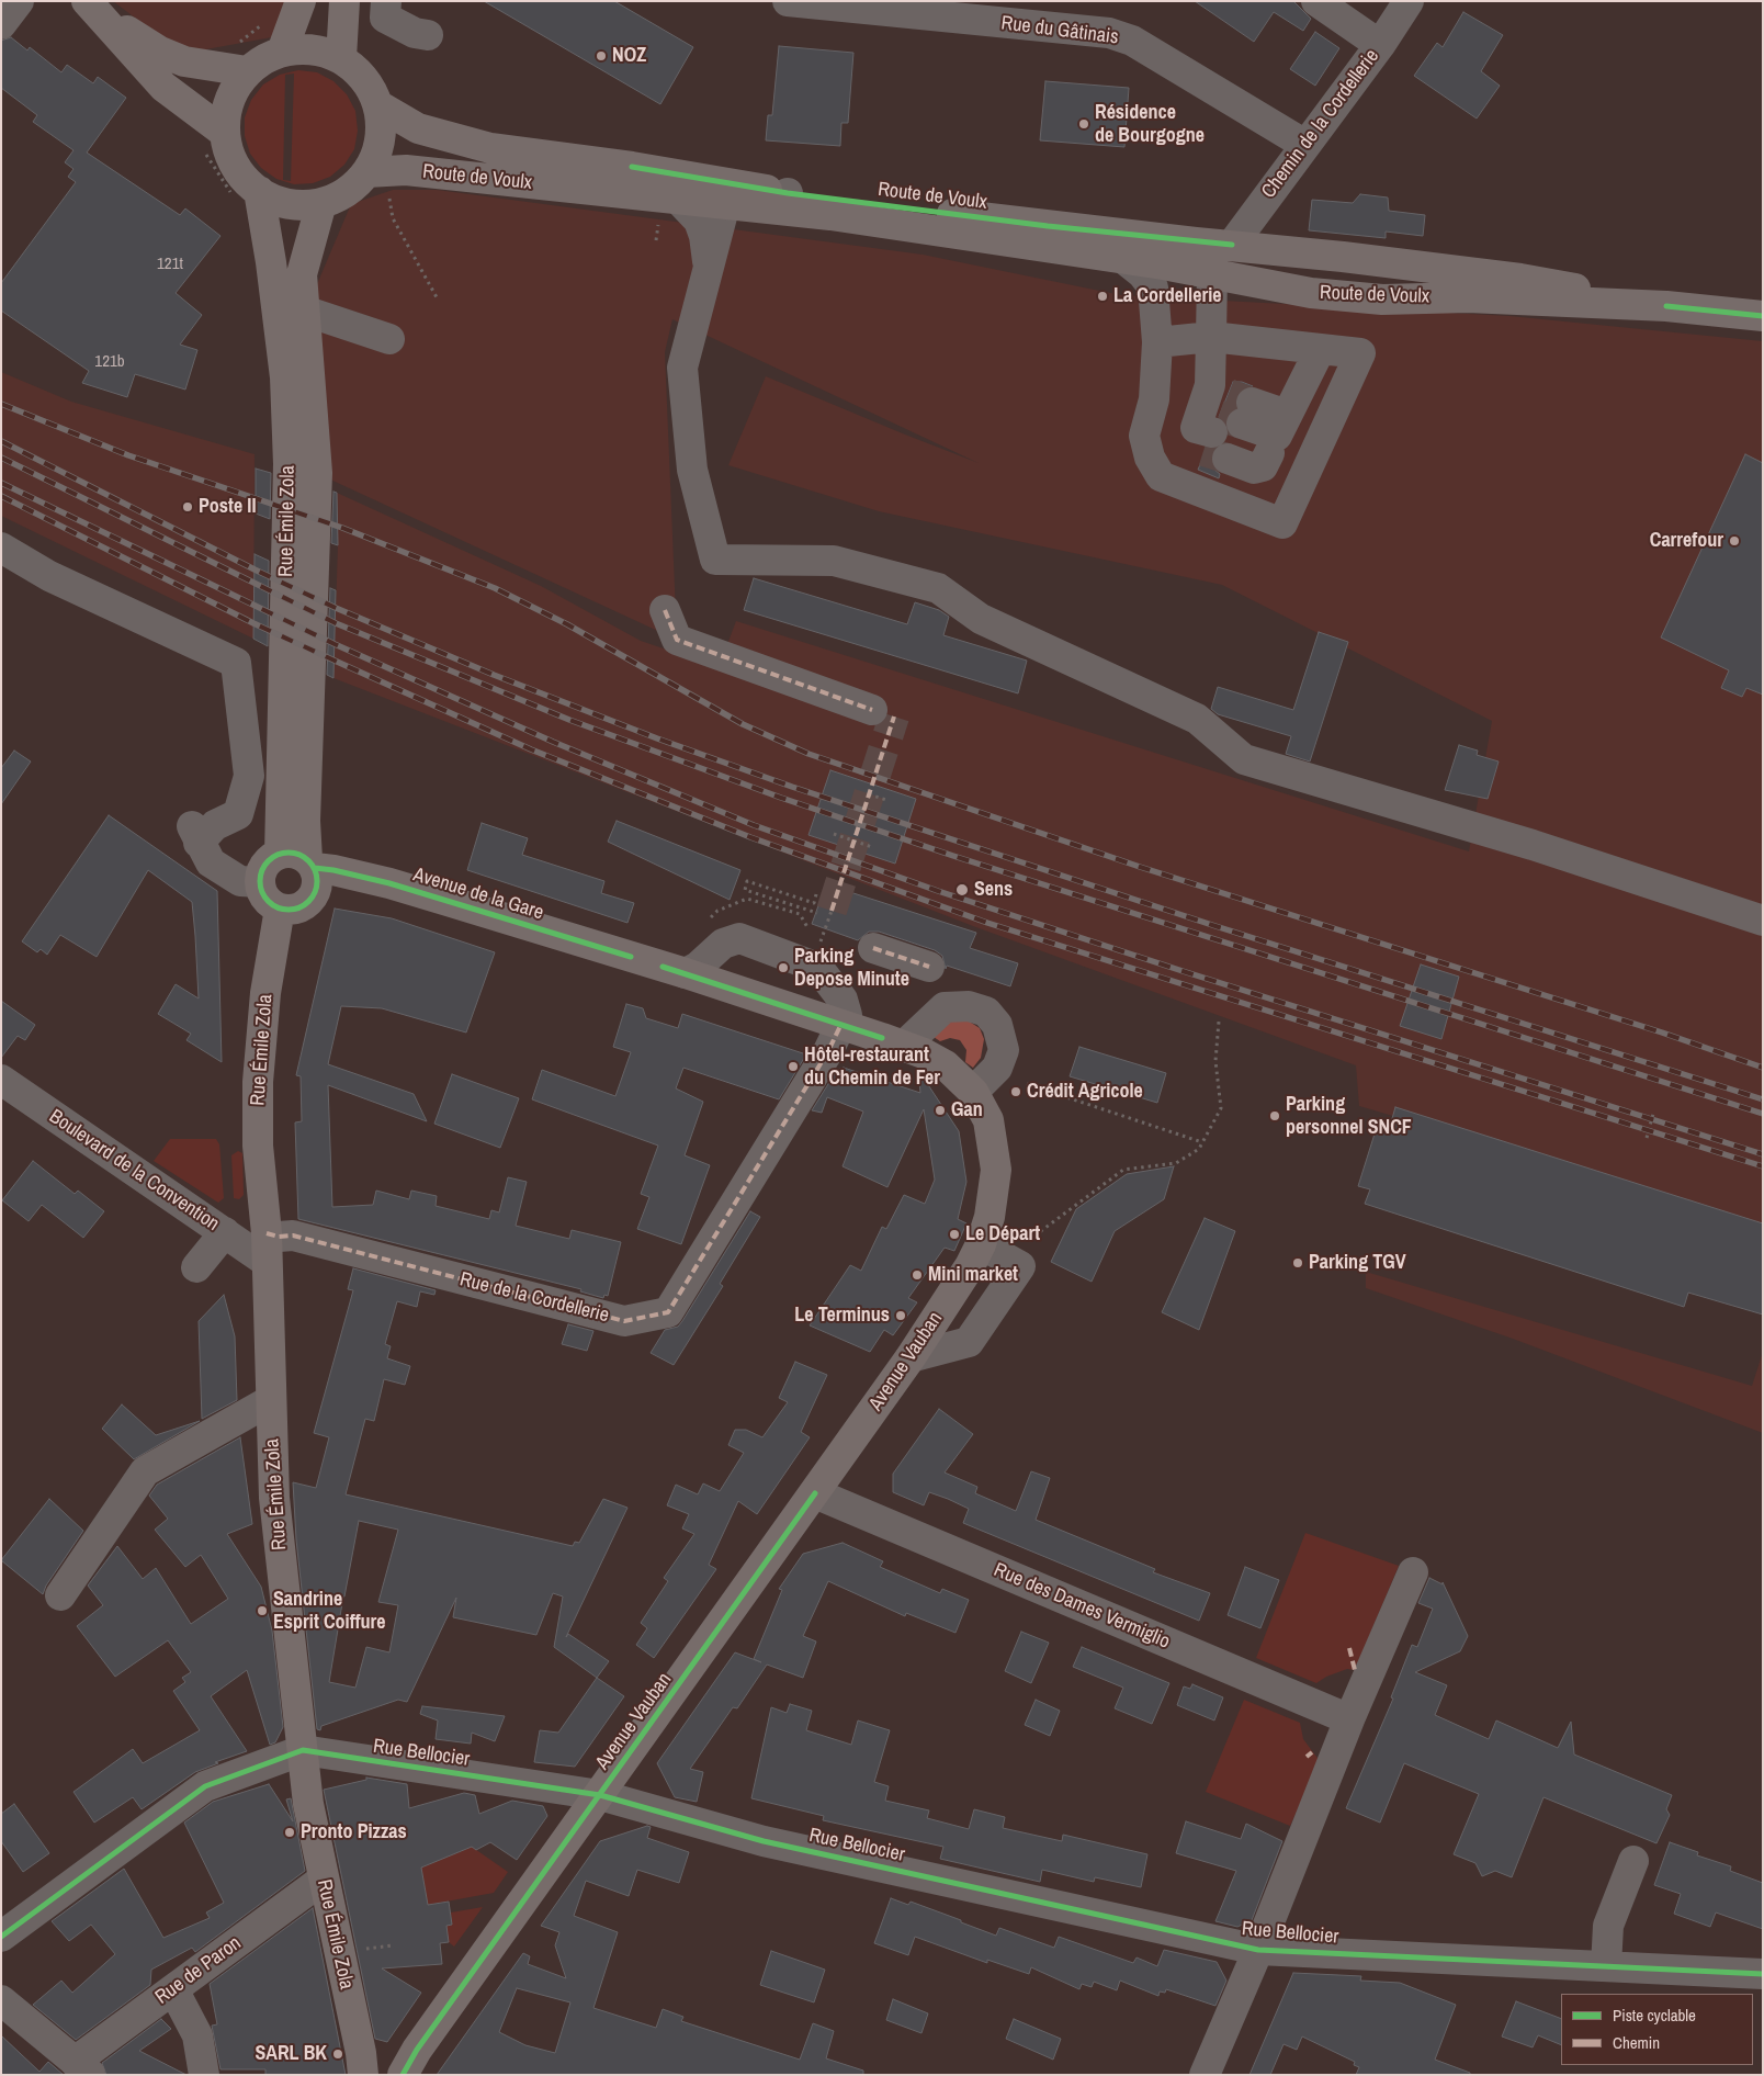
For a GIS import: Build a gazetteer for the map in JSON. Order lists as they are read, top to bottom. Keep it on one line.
{"streets":{"main road":["Route de Voulx","Rue Émile Zola","Avenue de la Gare","Avenue Vauban"],"street":["Rue du Gâtinais","Chemin de la Cordellerie","Boulevard de la Convention","Rue de la Cordellerie","Rue des Dames Vermiglio","Rue Bellocier","Rue de Paron"]},"crossings":[["Rue du Gâtinais","Chemin de la Cordellerie"],["Chemin de la Cordellerie","Route de Voulx"],["Route de Voulx","Rue Émile Zola"],["Rue Émile Zola","Avenue de la Gare"],["Rue Émile Zola","Boulevard de la Convention"],["Rue Émile Zola","Rue de la Cordellerie"],["Rue Émile Zola","Avenue Vauban"],["Rue Émile Zola","Rue Bellocier"],["Rue Émile Zola","Rue de Paron"],["Avenue de la Gare","Rue de la Cordellerie"],["Avenue de la Gare","Avenue Vauban"],["Boulevard de la Convention","Rue de la Cordellerie"],["Avenue Vauban","Rue des Dames Vermiglio"],["Avenue Vauban","Rue Bellocier"]],"places":["NOZ","Résidence de Bourgogne","La Cordellerie","Poste II","Carrefour","Sens","Parking Depose Minute","Hôtel-restaurant du Chemin de Fer","Crédit Agricole","Gan","Parking personnel SNCF","Le Départ","Parking TGV","Mini market","Le Terminus","Sandrine Esprit Coiffure","Pronto Pizzas","SARL BK"],"house_numbers":["121t","121b"],"legend":["Piste cyclable","Chemin"]}
